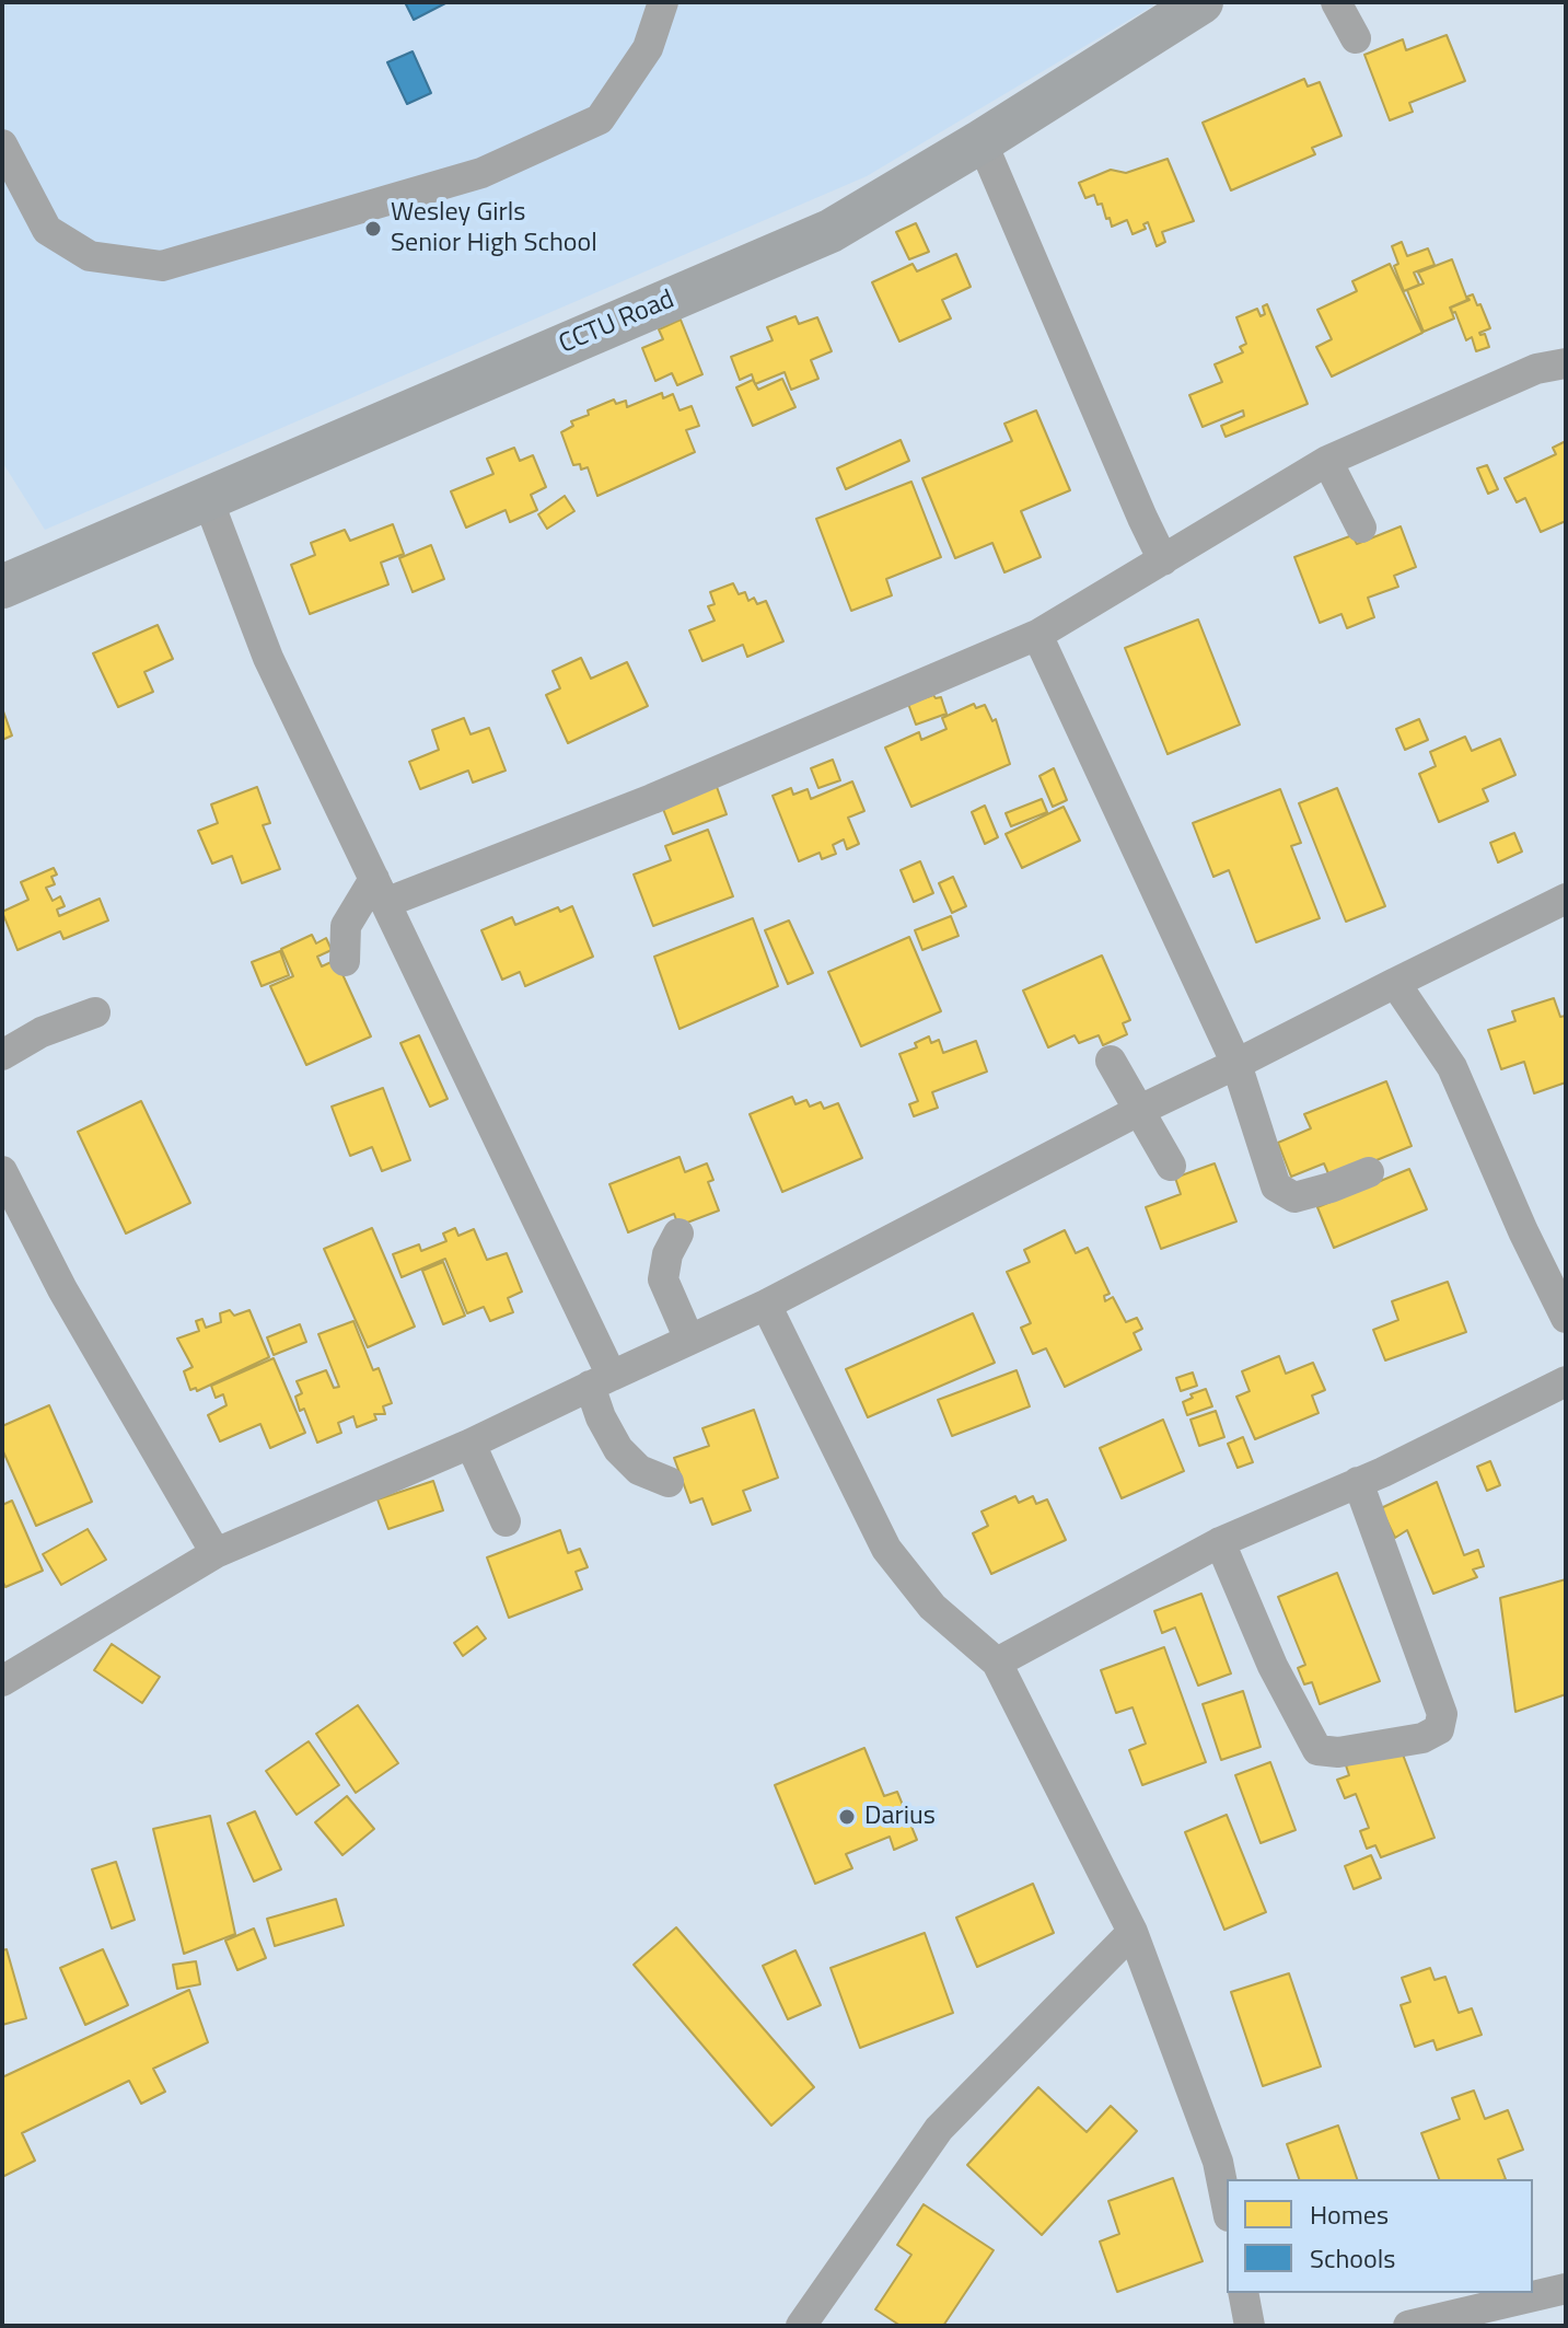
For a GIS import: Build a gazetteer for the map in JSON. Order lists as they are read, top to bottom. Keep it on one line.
{"streets":{"street":["CCTU Road"]},"places":["Wesley Girls Senior High School","Darius"],"legend":["Homes","Schools"]}
